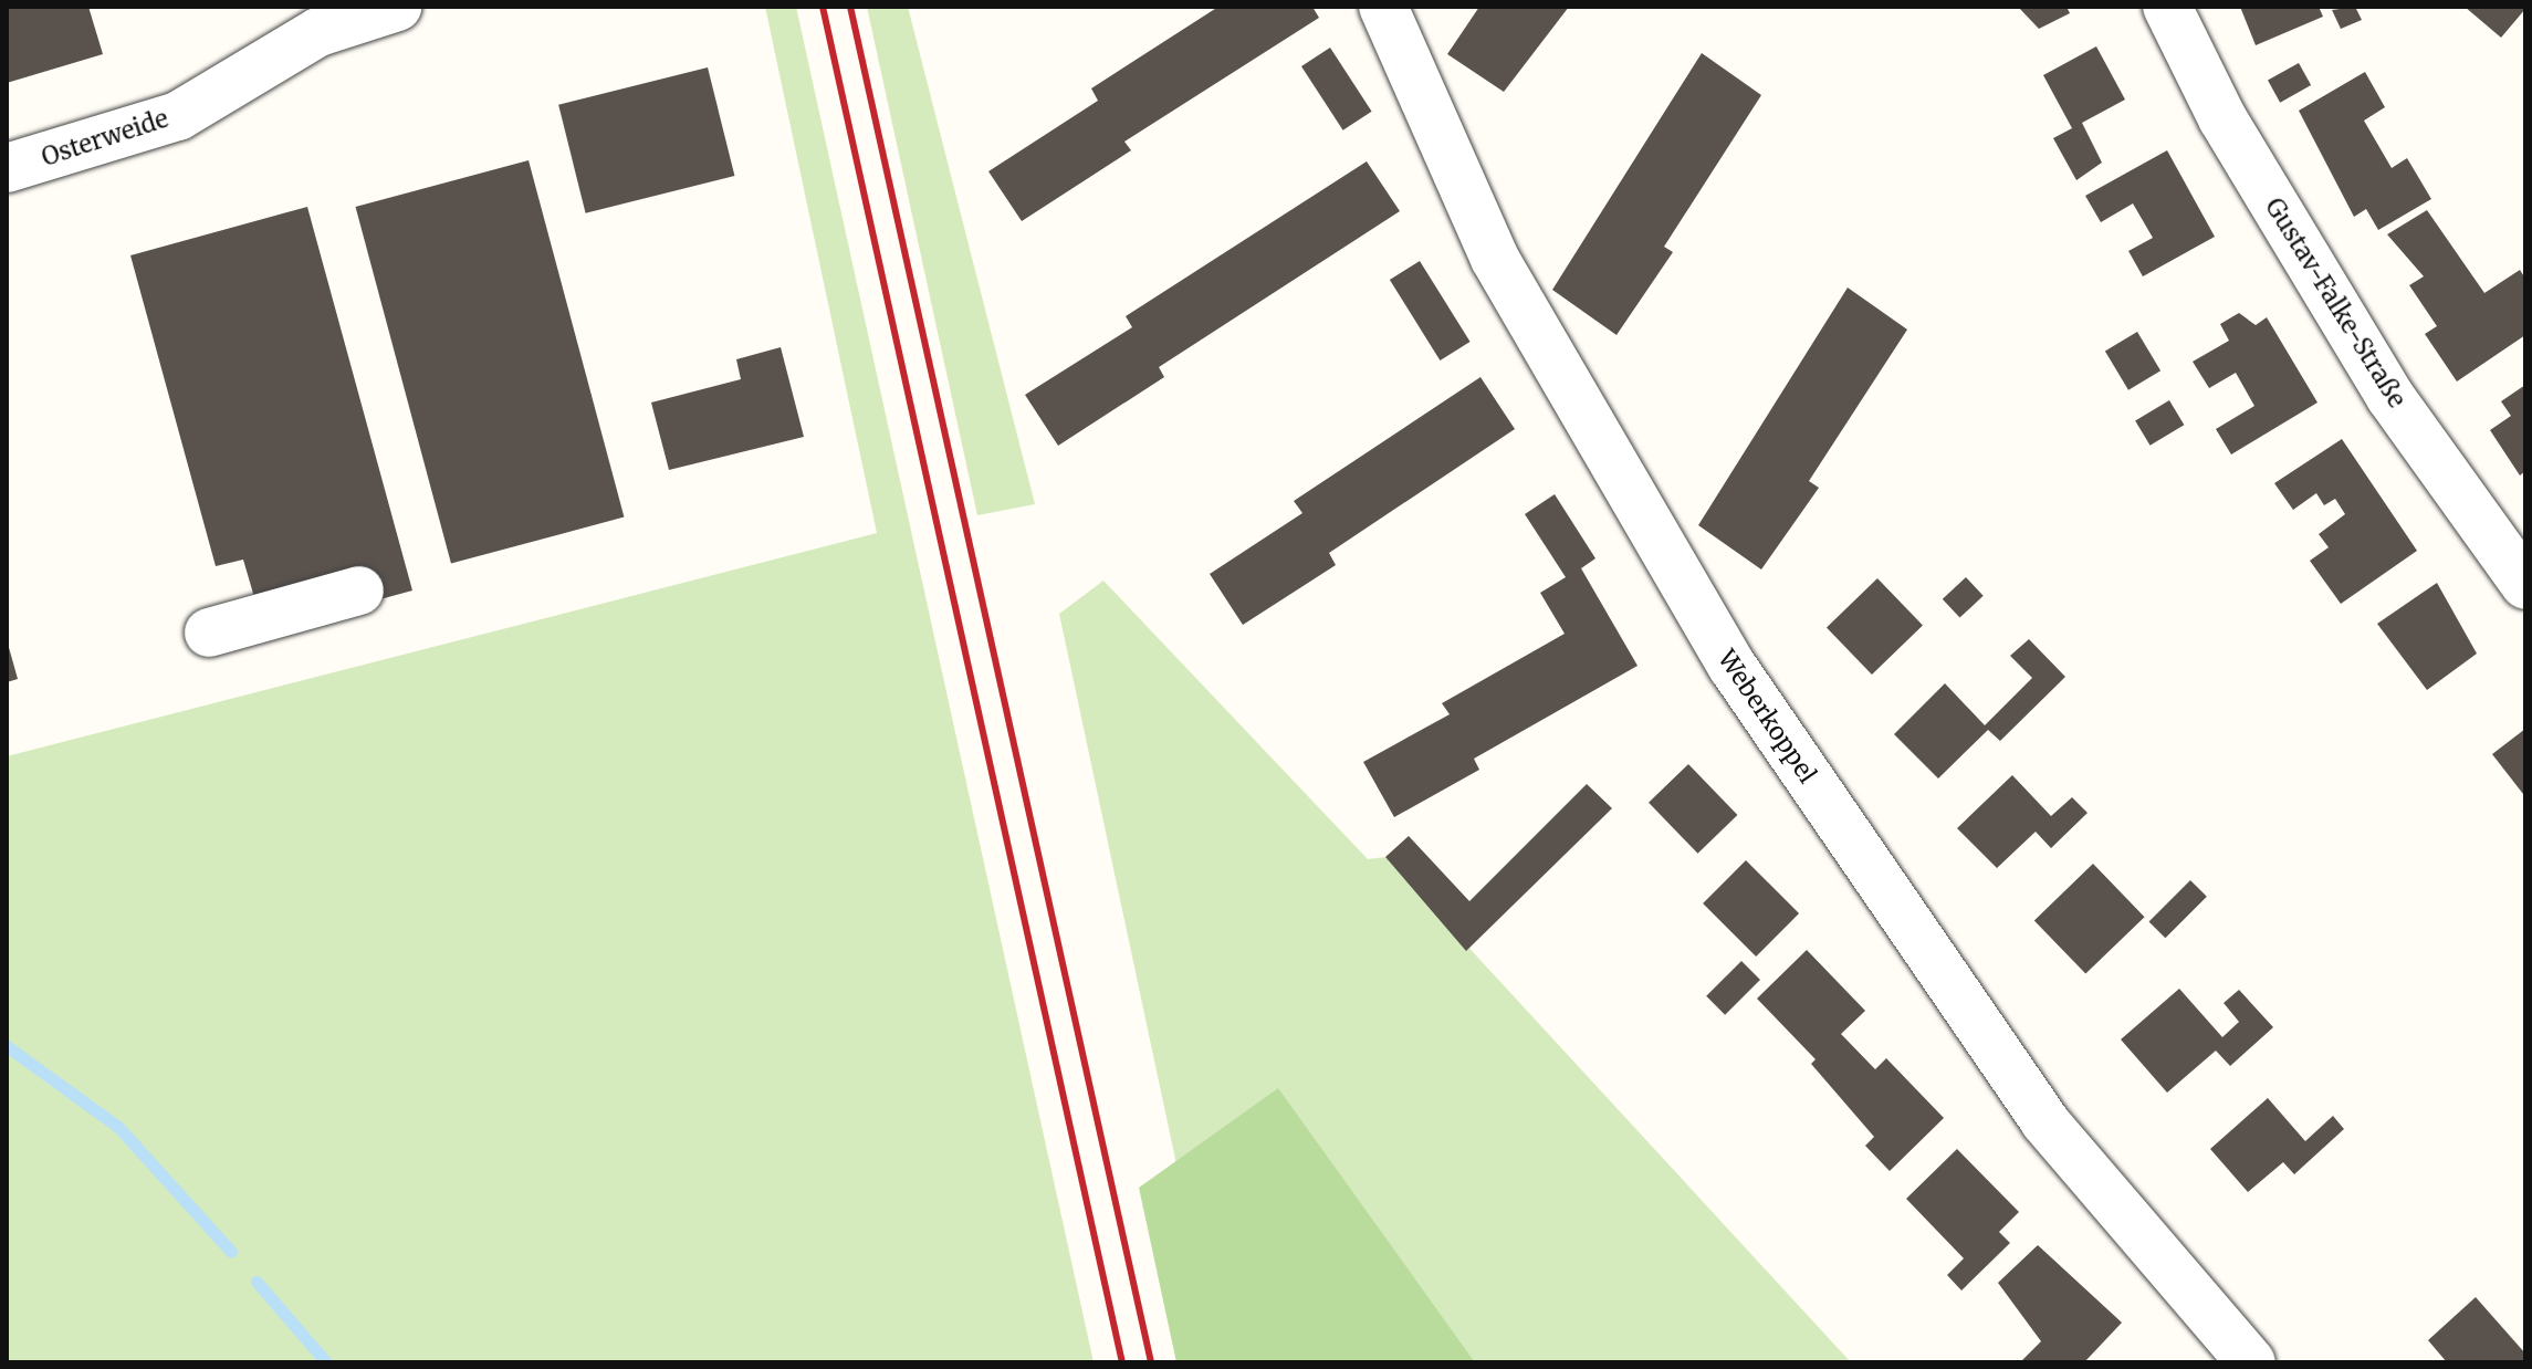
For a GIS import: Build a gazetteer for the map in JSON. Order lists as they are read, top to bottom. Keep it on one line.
{"streets":{"street":["Osterweide","Gustav-Falke-Straße","Weberkoppel"]}}
